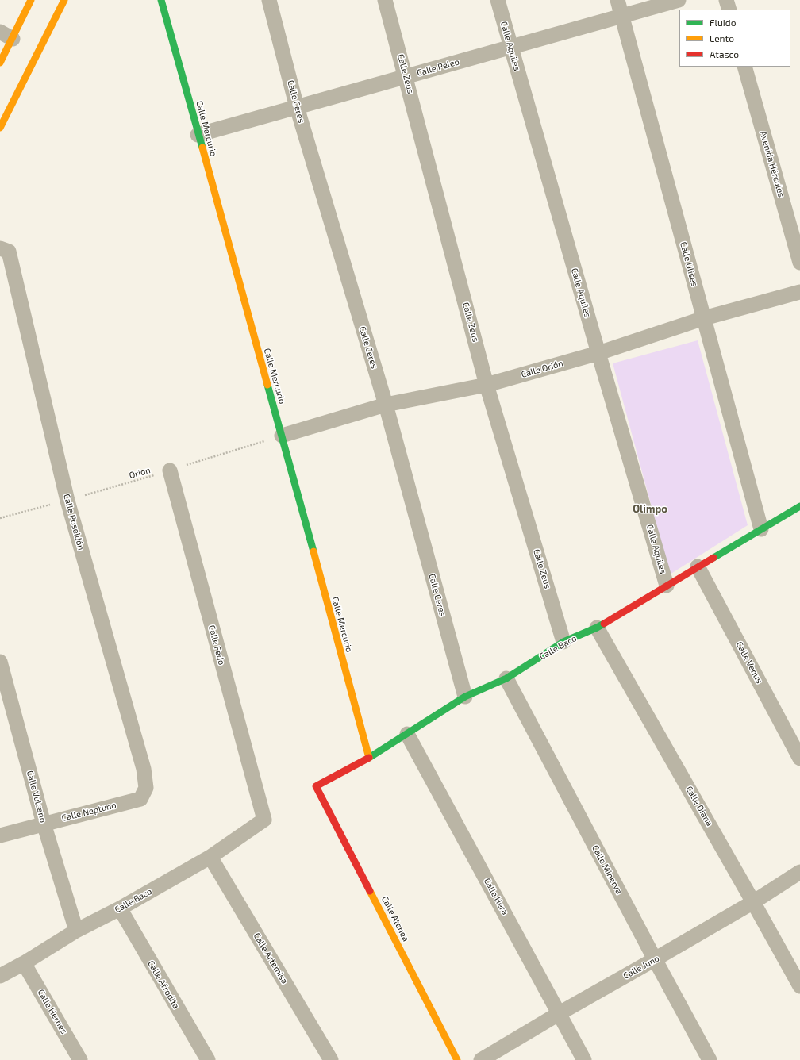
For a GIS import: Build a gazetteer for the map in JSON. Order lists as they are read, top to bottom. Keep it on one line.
{"streets":{"street":["Calle Aquiles","Calle Peleo","Calle Zeus","Calle Ceres","Calle Mercurio","Avenida Hércules","Calle Ulises","Calle Orión","Calle Poseidón","Calle Fedo","Calle Baco","Calle Venus","Calle Vulcano","Calle Diana","Calle Neptuno","Calle Minerva","Calle Hera","Calle Atenea","Calle Artemisa","Calle Juno","Calle Afrodita","Calle Hernes"],"path":["Orion"]},"crossings":[["Calle Aquiles","Calle Peleo"],["Calle Aquiles","Calle Orión"],["Calle Aquiles","Calle Baco"],["Calle Peleo","Calle Zeus"],["Calle Peleo","Calle Ceres"],["Calle Peleo","Calle Mercurio"],["Calle Peleo","Calle Ulises"],["Calle Zeus","Calle Orión"],["Calle Zeus","Calle Baco"],["Calle Ceres","Calle Orión"],["Calle Ceres","Calle Baco"],["Calle Mercurio","Calle Orión"],["Calle Mercurio","Orion"],["Calle Mercurio","Calle Baco"],["Calle Ulises","Calle Orión"],["Calle Ulises","Calle Baco"],["Calle Orión","Orion"],["Orion","Calle Poseidón"],["Orion","Calle Fedo"],["Calle Poseidón","Calle Neptuno"],["Calle Fedo","Calle Baco"],["Calle Baco","Calle Venus"],["Calle Baco","Calle Vulcano"],["Calle Baco","Calle Diana"],["Calle Baco","Calle Minerva"],["Calle Baco","Calle Hera"],["Calle Baco","Calle Atenea"],["Calle Baco","Calle Artemisa"],["Calle Baco","Calle Afrodita"],["Calle Baco","Calle Hernes"],["Calle Vulcano","Calle Neptuno"],["Calle Diana","Calle Juno"],["Calle Minerva","Calle Juno"],["Calle Hera","Calle Juno"]],"districts":["Olimpo"],"legend":["Fluido","Lento","Atasco"]}
